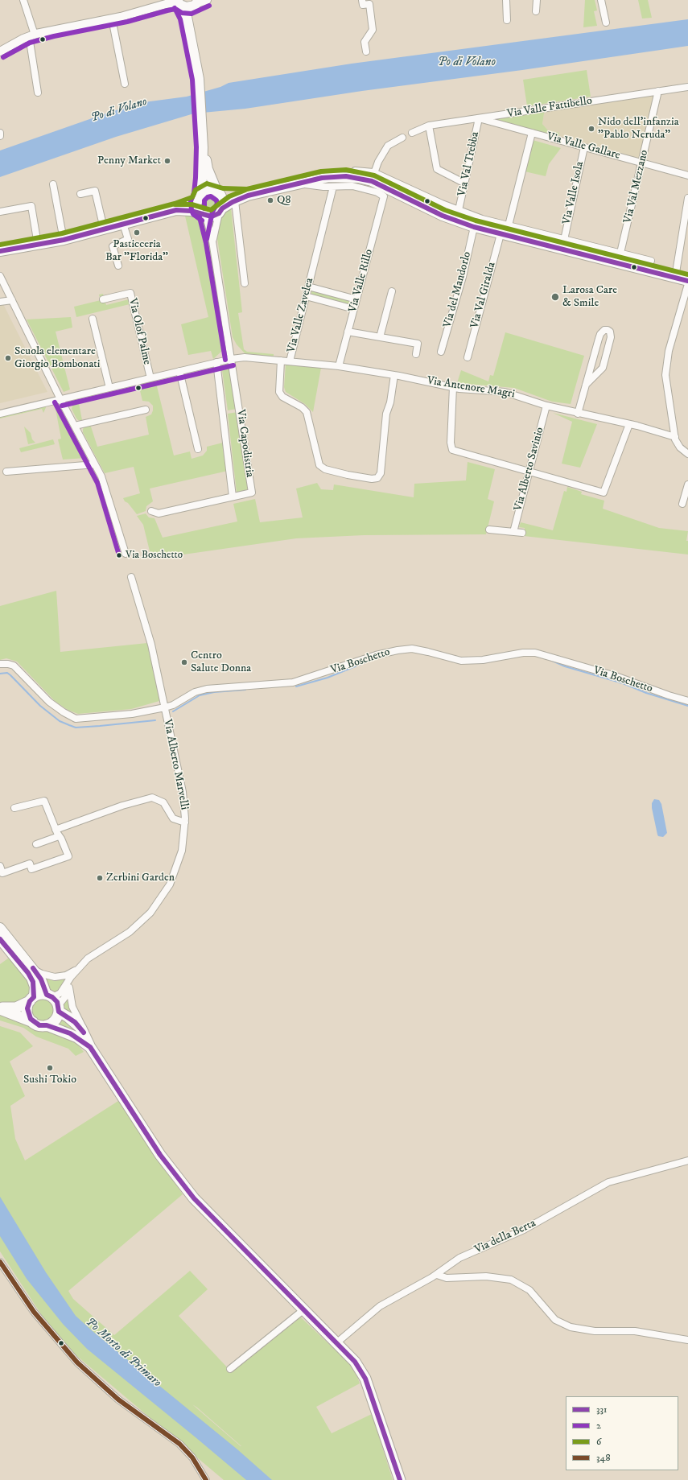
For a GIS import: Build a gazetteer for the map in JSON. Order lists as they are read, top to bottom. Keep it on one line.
{"streets":{"street":["Via Valle Fattibello","Via Valle Gallare","Via Val Trebba","Via Val Mezzano","Via Valle Isola","Via Valle Rillo","Via del Mandorlo","Via Val Giralda","Via Valle Zavelea","Via Olof Palme","Via Antenore Magri","Via Capodistria","Via Alberto Savinio","Via Boschetto","Via Alberto Marvelli","Via della Berta"]},"crossings":[["Via Valle Fattibello","Via Valle Gallare"],["Via Valle Fattibello","Via Val Trebba"],["Via Valle Fattibello","Via Val Mezzano"],["Via Valle Gallare","Via Val Trebba"],["Via Valle Gallare","Via Val Mezzano"],["Via Valle Gallare","Via Valle Isola"],["Via Valle Rillo","Via Valle Zavelea"],["Via Valle Zavelea","Via Antenore Magri"],["Via Antenore Magri","Via Alberto Savinio"],["Via Boschetto","Via Alberto Marvelli"]],"water":["Po di Volano","Po Morto di Primaro"],"places":["Nido dell'infanzia \"Pablo Neruda\"","Penny Market","Q8","Pasticceria Bar \"Florida\"","Larosa Care & Smile","Scuola elementare Giorgio Bombonati","Via Boschetto","Centro Salute Donna","Zerbini Garden","Sushi Tokio"],"lines":["transit line 2","transit line 6","transit line 331","transit line 348"],"legend":["331","2","6","348"]}
